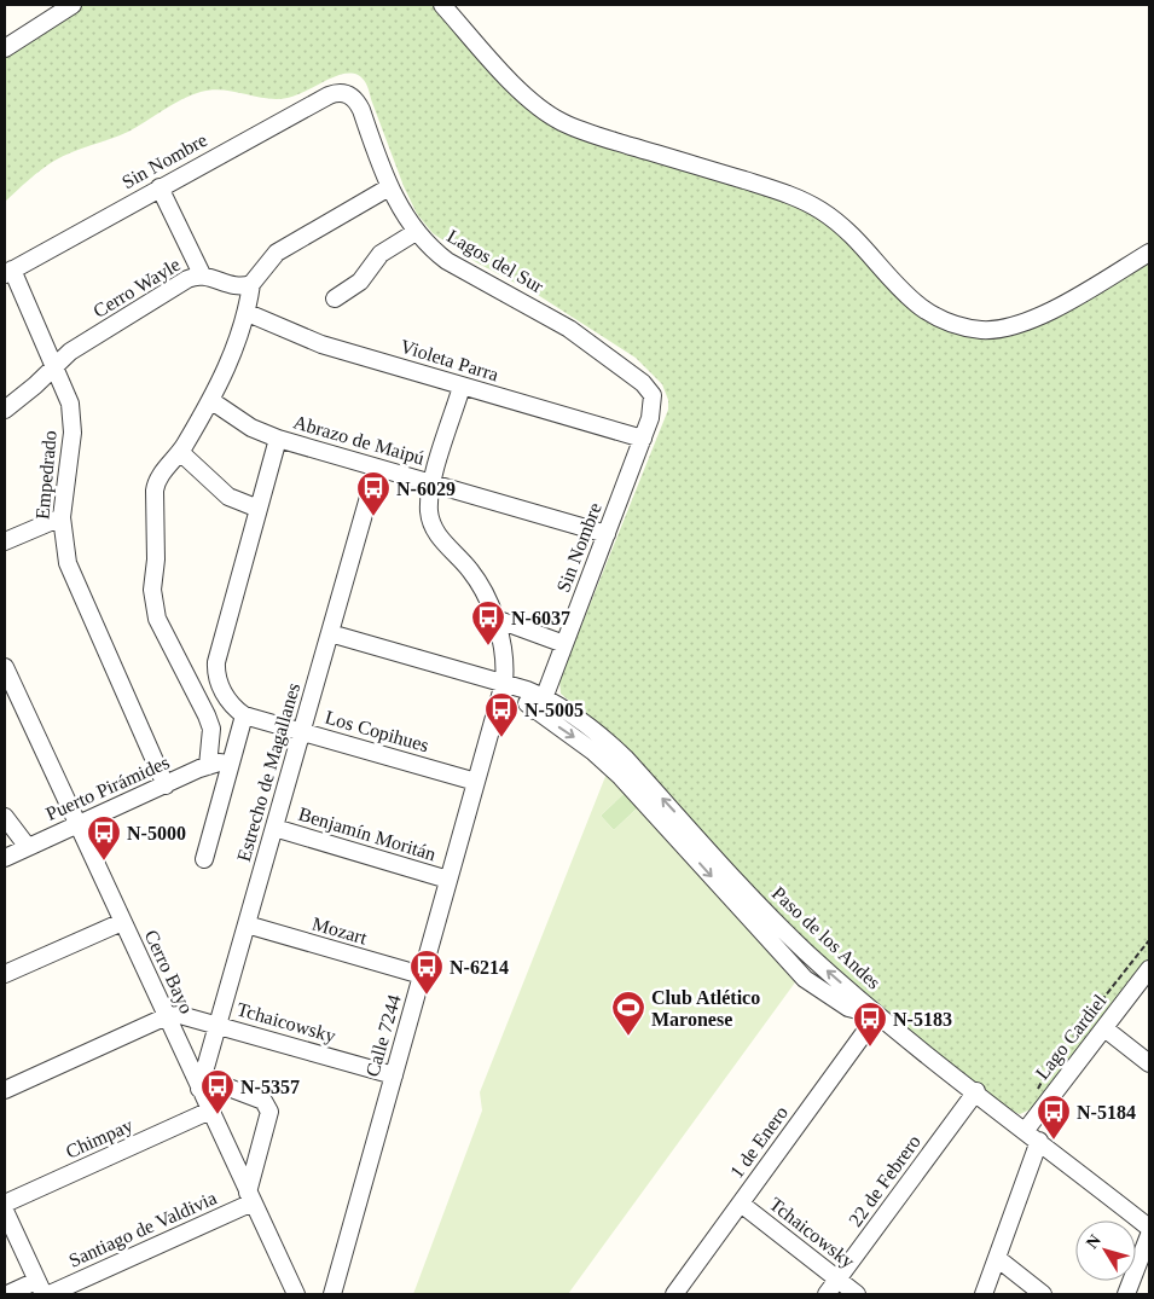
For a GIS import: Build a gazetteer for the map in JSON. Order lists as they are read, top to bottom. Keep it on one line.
{"streets":{"street":["Sin Nombre","Lagos del Sur","Cerro Wayle","Violeta Parra","Abrazo de Maipú","Empedrado","Los Copihues","Estrecho de Magallanes","Puerto Pirámides","Benjamín Moritán","Mozart","Paso de los Andes","Cerro Bayo","Tchaicowsky","Calle 7244","Lago Cardiel","Chimpay","1 de Enero","22 de Febrero","Santiago de Valdivia"]},"crossings":[["Sin Nombre","Lagos del Sur"],["Sin Nombre","Violeta Parra"],["Sin Nombre","Abrazo de Maipú"],["Sin Nombre","Empedrado"],["Sin Nombre","Paso de los Andes"],["Cerro Wayle","Empedrado"],["Abrazo de Maipú","Estrecho de Magallanes"],["Empedrado","Puerto Pirámides"],["Los Copihues","Estrecho de Magallanes"],["Los Copihues","Calle 7244"],["Estrecho de Magallanes","Benjamín Moritán"],["Estrecho de Magallanes","Mozart"],["Estrecho de Magallanes","Paso de los Andes"],["Estrecho de Magallanes","Cerro Bayo"],["Estrecho de Magallanes","Tchaicowsky"],["Puerto Pirámides","Cerro Bayo"],["Benjamín Moritán","Calle 7244"],["Mozart","Calle 7244"],["Paso de los Andes","Calle 7244"],["Paso de los Andes","1 de Enero"],["Cerro Bayo","Tchaicowsky"],["Cerro Bayo","Chimpay"],["Cerro Bayo","Santiago de Valdivia"],["Tchaicowsky","Calle 7244"],["Tchaicowsky","1 de Enero"],["Tchaicowsky","22 de Febrero"]],"places":{"bus stop":["N-6029","N-6037","N-5005","N-5000","N-6214","N-5183","N-5357","N-5184"],"sports":["Club Atlético Maronese"]},"north":"top left"}
